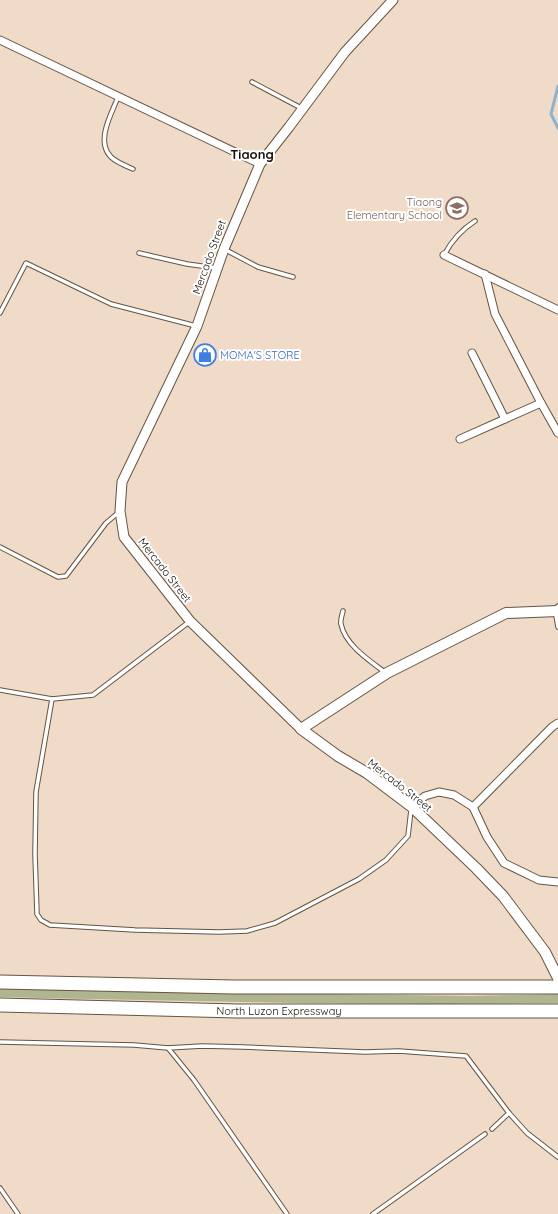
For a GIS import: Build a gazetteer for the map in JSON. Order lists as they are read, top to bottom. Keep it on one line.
{"streets":{"highway":["North Luzon Expressway"],"main road":["Mercado Street"]},"districts":["Tiaong"],"places":{"school or university":["Tiaong Elementary School"],"shop":["MOMA'S STORE"]}}
